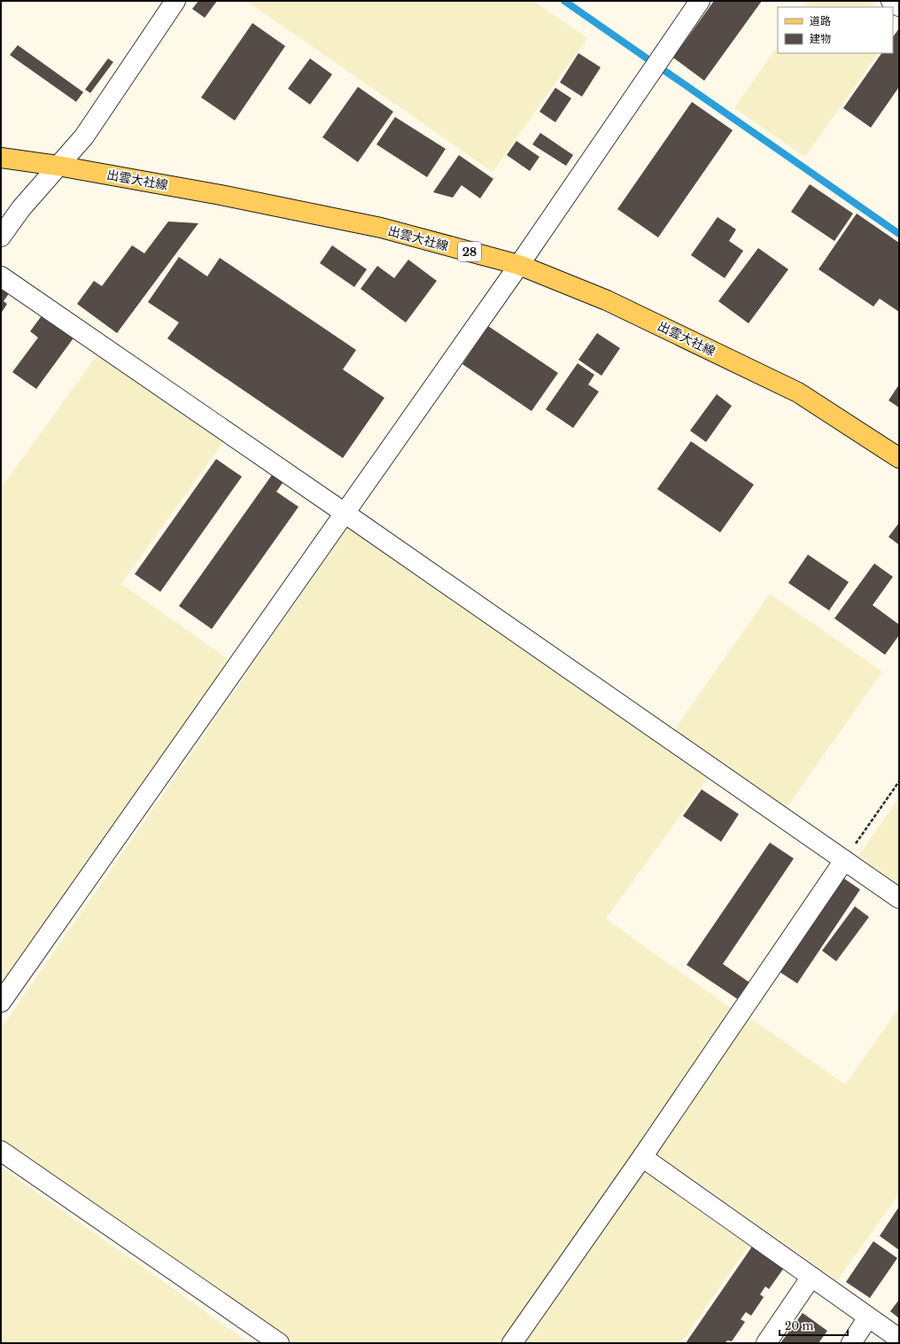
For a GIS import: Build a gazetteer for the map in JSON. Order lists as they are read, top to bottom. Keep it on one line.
{"streets":{"main road":["出雲大社線","28"]},"legend":["道路","建物"],"scale_bar":"20 m"}
